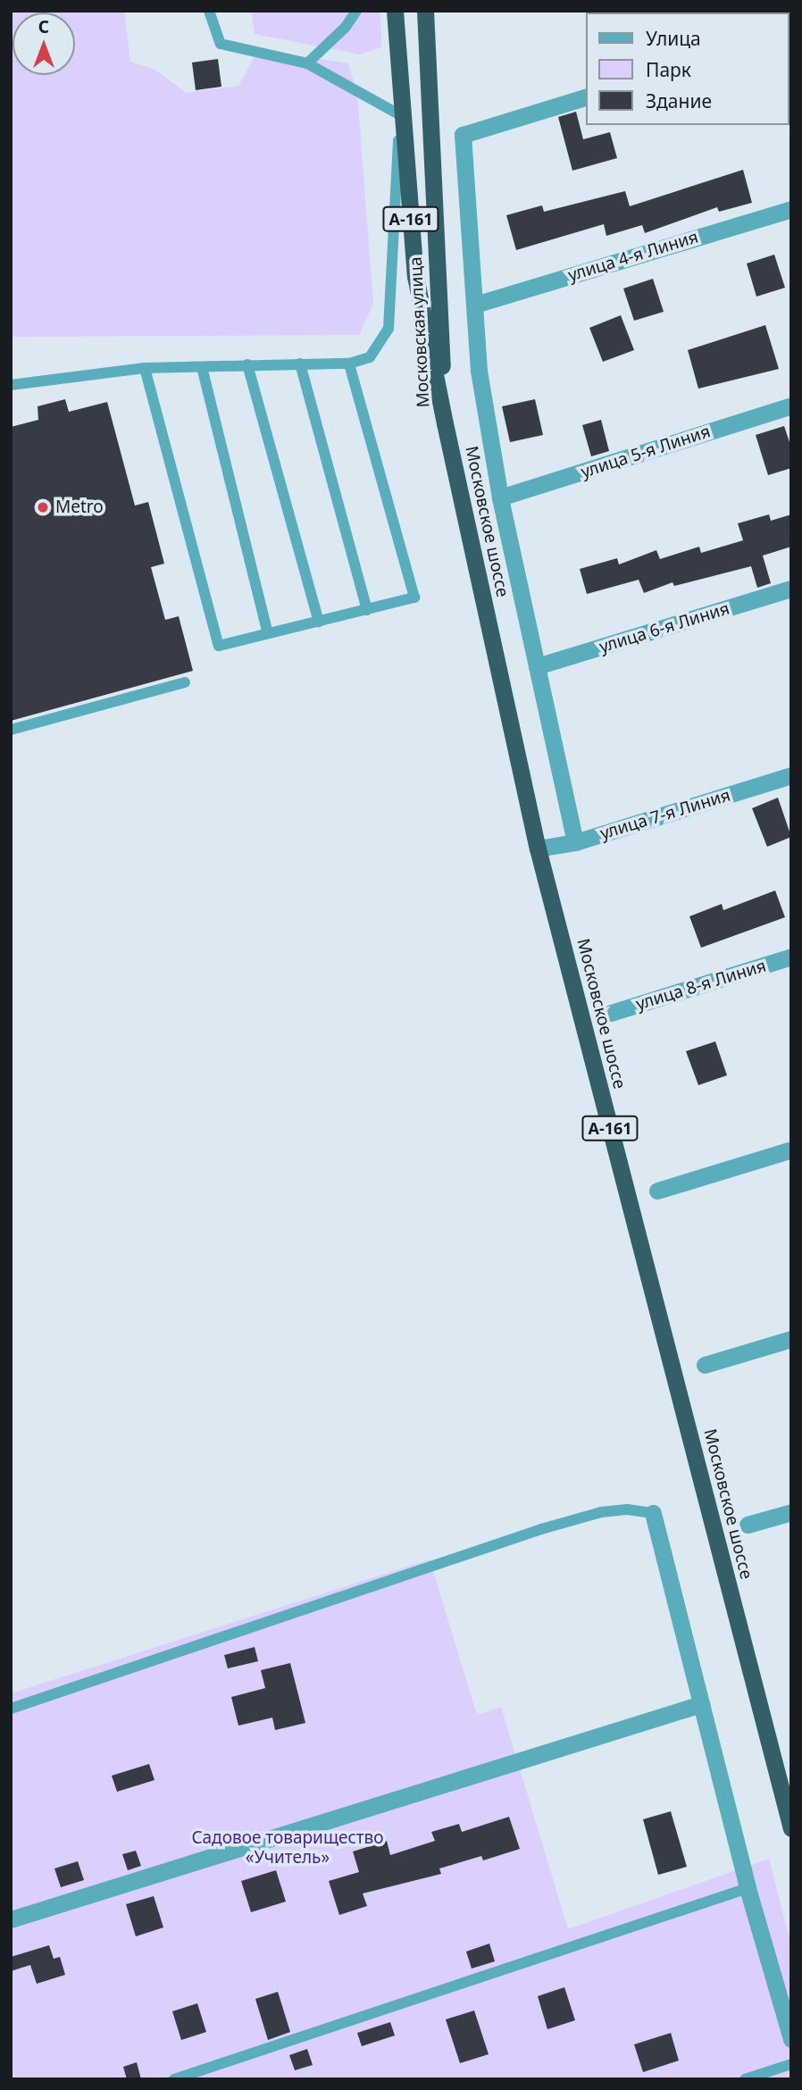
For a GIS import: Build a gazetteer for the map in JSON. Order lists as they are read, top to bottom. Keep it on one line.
{"streets":{"highway":["А-161","Московская улица","Московское шоссе"],"street":["улица 4-я Линия","улица 5-я Линия","улица 6-я Линия","улица 7-я Линия","улица 8-я Линия"]},"crossings":[["Московская улица","Московское шоссе"],["Московское шоссе","улица 7-я Линия"]],"parks":["Садовое товарищество «Учитель»"],"places":["Metro"],"legend":["Улица","Парк","Здание"],"north":"top"}
